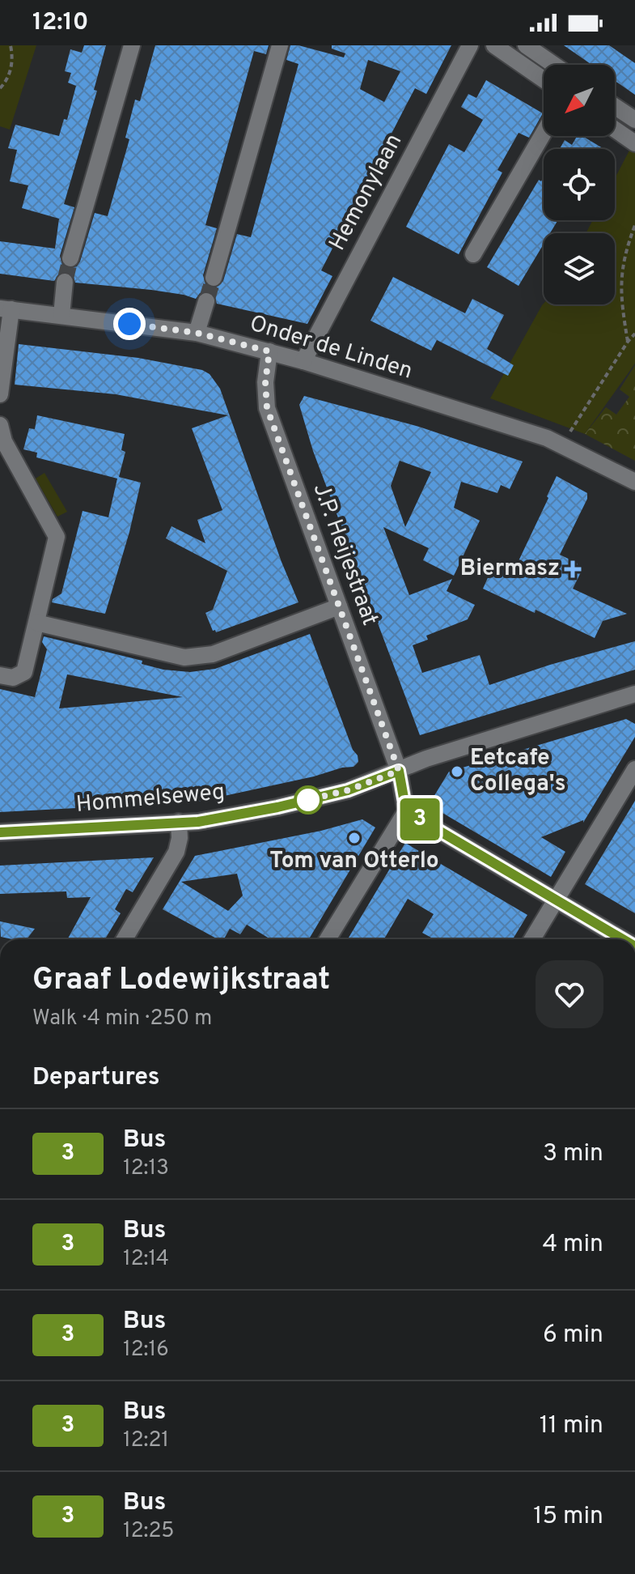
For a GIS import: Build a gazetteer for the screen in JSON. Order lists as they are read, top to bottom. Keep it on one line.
{"streets":{"street":["Hemonylaan","Onder de Linden","J.P. Heijestraat","Hommelseweg"]},"crossings":[["Hemonylaan","Onder de Linden"],["Onder de Linden","J.P. Heijestraat"],["J.P. Heijestraat","Hommelseweg"]],"places":{"health":["Biermasz"],"other":["Eetcafe Collega's","Tom van Otterlo"]},"lines":["bus line 3"],"north":"bottom left","page":{"status":"12:10","on_map":"3","heading":[["Graaf Lodewijkstraat","Walk · 4 min · 250 m"],"Departures"],"list":[{"mark":"3","name":"Bus","note":"12:13","value":"3 min"},{"mark":"3","name":"Bus","note":"12:14","value":"4 min"},{"mark":"3","name":"Bus","note":"12:16","value":"6 min"},{"mark":"3","name":"Bus","note":"12:21","value":"11 min"},{"mark":"3","name":"Bus","note":"12:25","value":"15 min"}]}}
